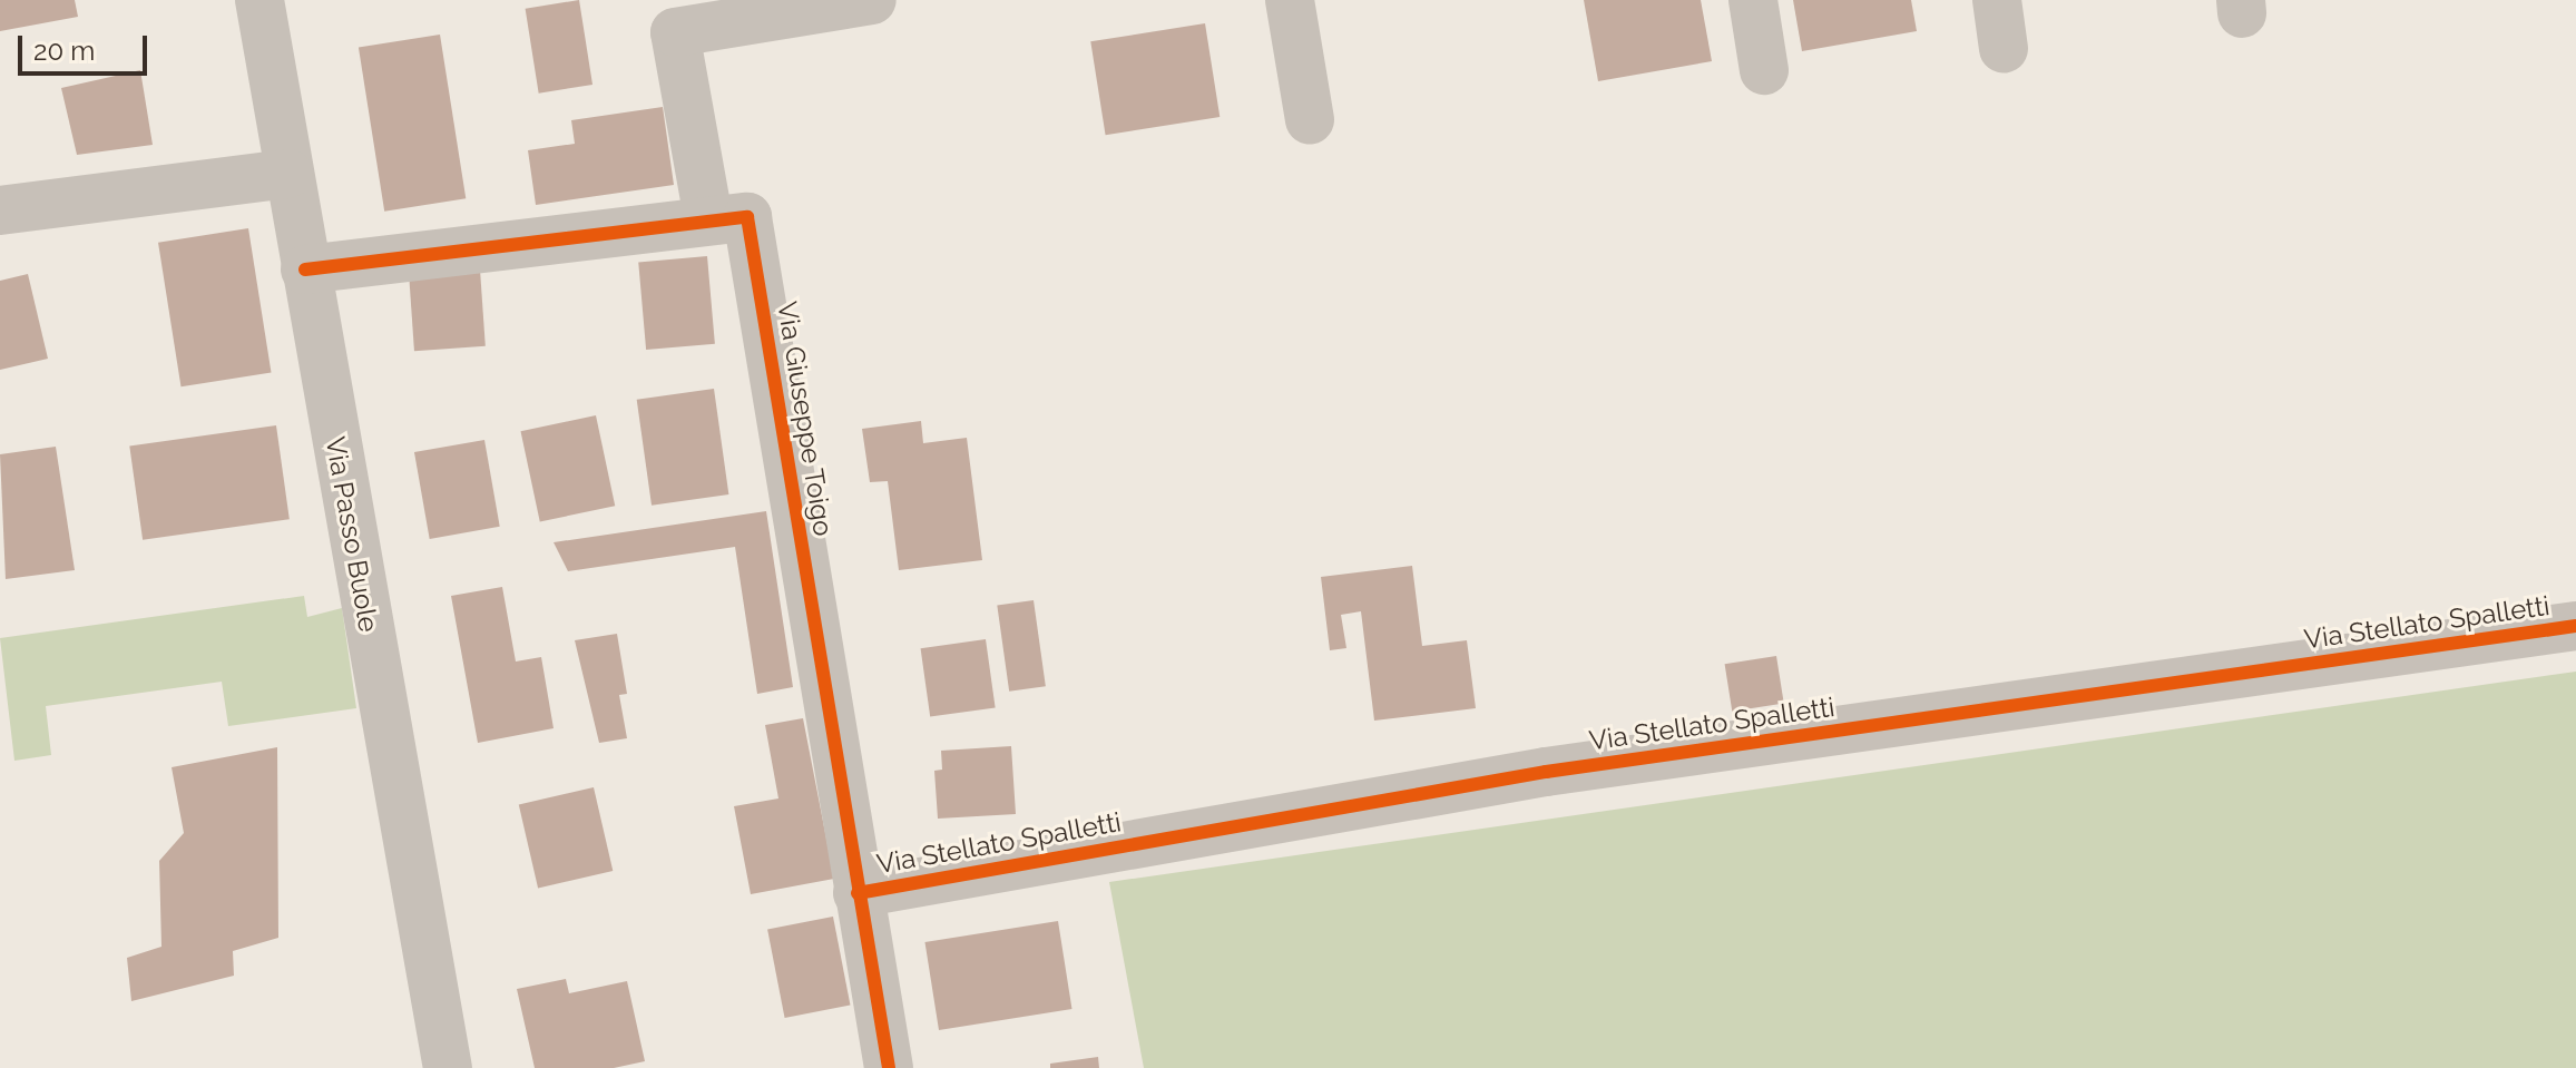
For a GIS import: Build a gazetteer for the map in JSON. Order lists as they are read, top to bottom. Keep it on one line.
{"streets":{"street":["Via Giuseppe Toigo","Via Passo Buole","Via Stellato Spalletti"]},"crossings":[["Via Giuseppe Toigo","Via Passo Buole"],["Via Giuseppe Toigo","Via Stellato Spalletti"]],"scale_bar":"20 m"}
